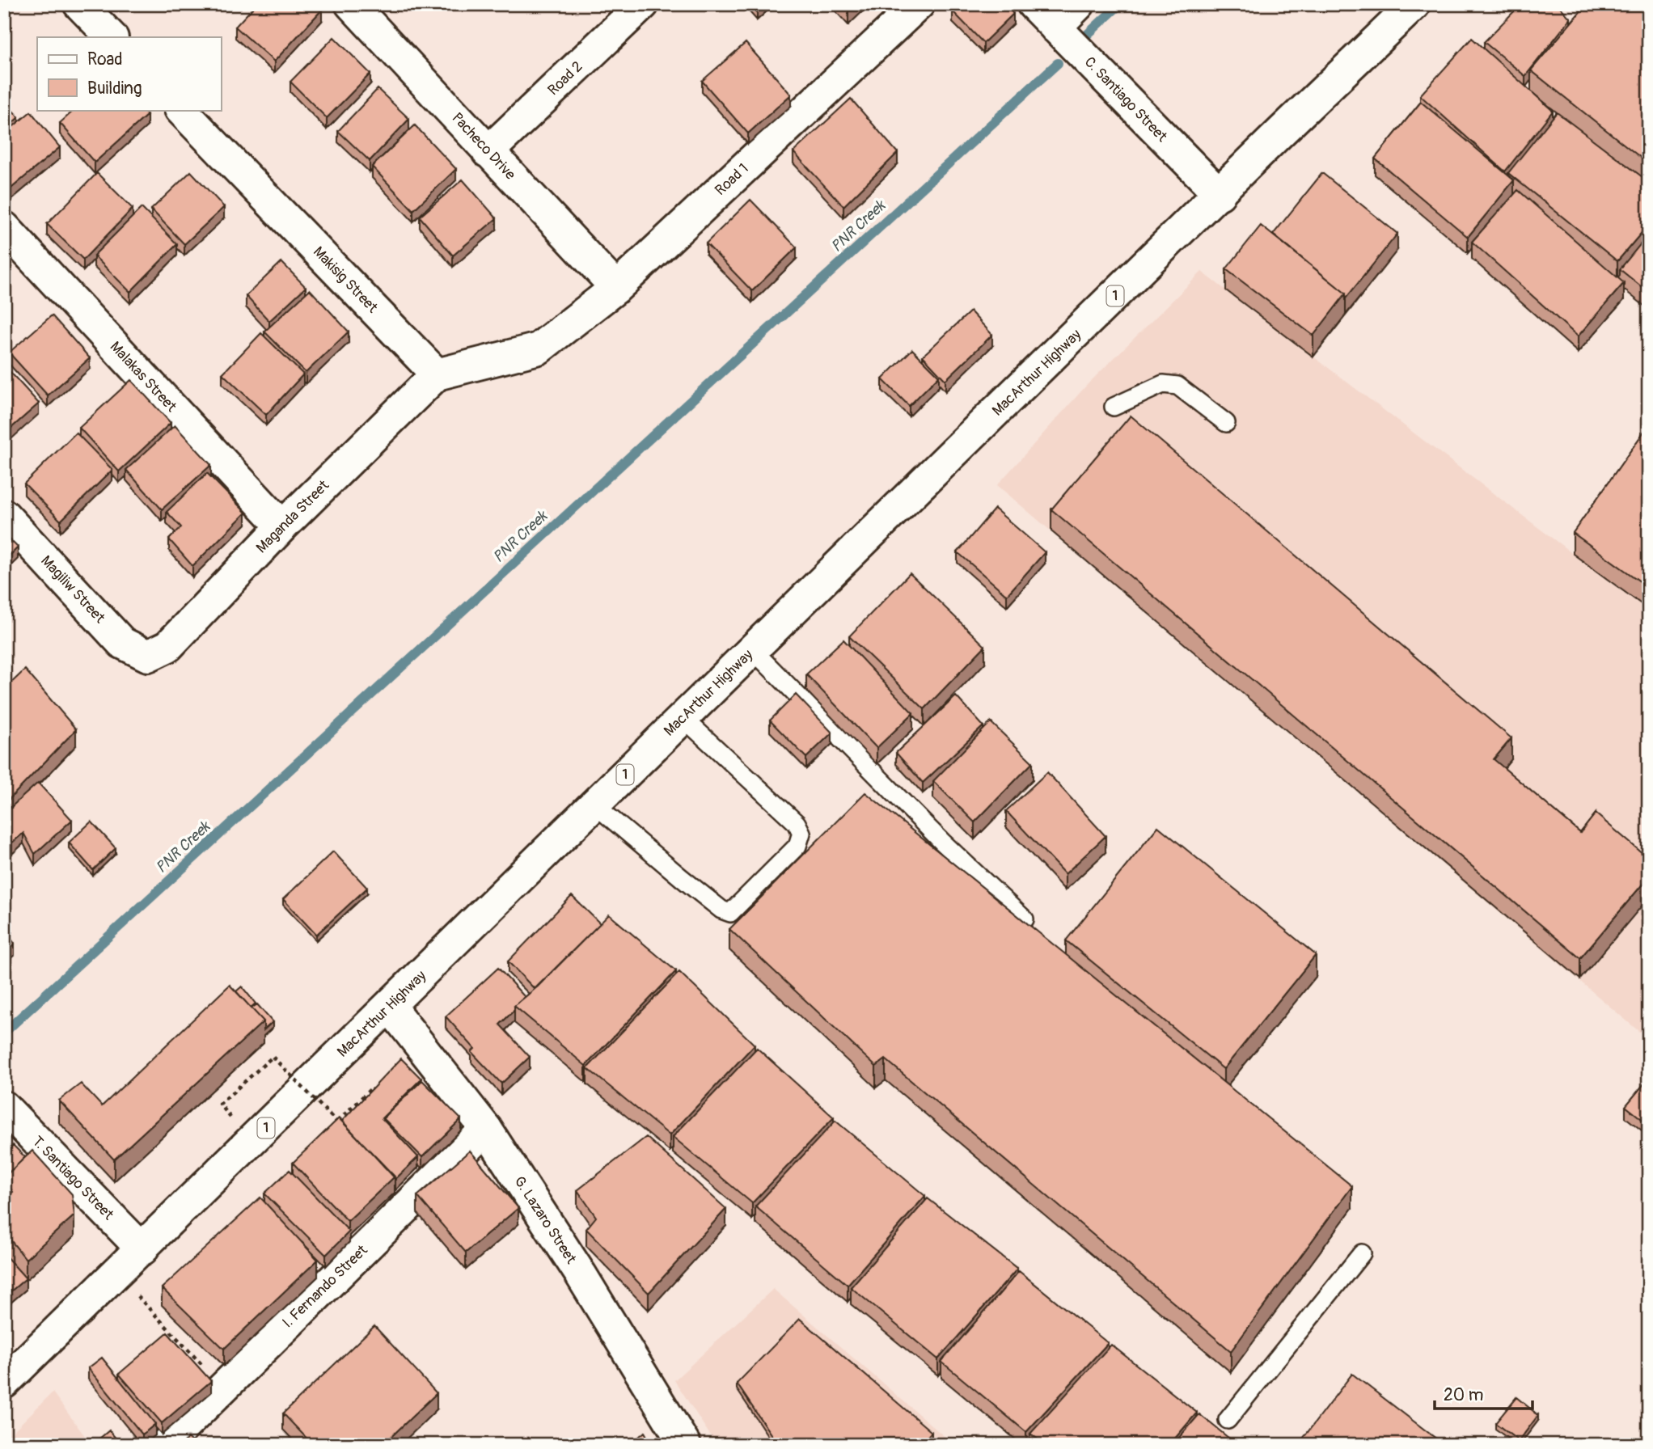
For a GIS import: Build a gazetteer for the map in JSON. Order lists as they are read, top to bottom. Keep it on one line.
{"streets":{"main road":["Road 2","C. Santiago Street","Pacheco Drive","Road 1","Makisig Street","1","MacArthur Highway","Malakas Street","Maganda Street","Magiliw Street","T. Santiago Street","G. Lazaro Street","I. Fernando Street"]},"crossings":[["Road 2","Pacheco Drive"],["C. Santiago Street","MacArthur Highway"],["Pacheco Drive","Road 1"],["Road 1","Makisig Street"],["Road 1","Maganda Street"],["Makisig Street","Maganda Street"],["MacArthur Highway","T. Santiago Street"],["MacArthur Highway","G. Lazaro Street"],["Malakas Street","Maganda Street"],["Maganda Street","Magiliw Street"],["G. Lazaro Street","I. Fernando Street"]],"water":["PNR Creek"],"legend":["Road","Building"],"scale_bar":"20 m"}
